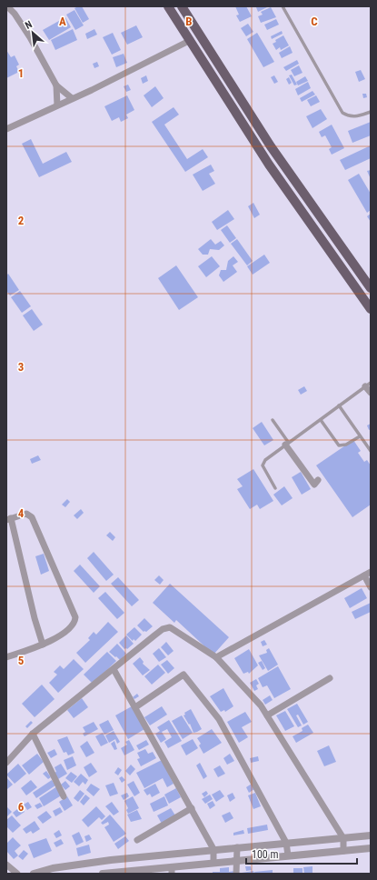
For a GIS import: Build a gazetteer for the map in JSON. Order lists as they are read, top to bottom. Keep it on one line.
{"scale_bar":"100 m","north":"top left","grid":{"columns":["A","B","C"],"rows":["1","2","3","4","5","6"]}}
